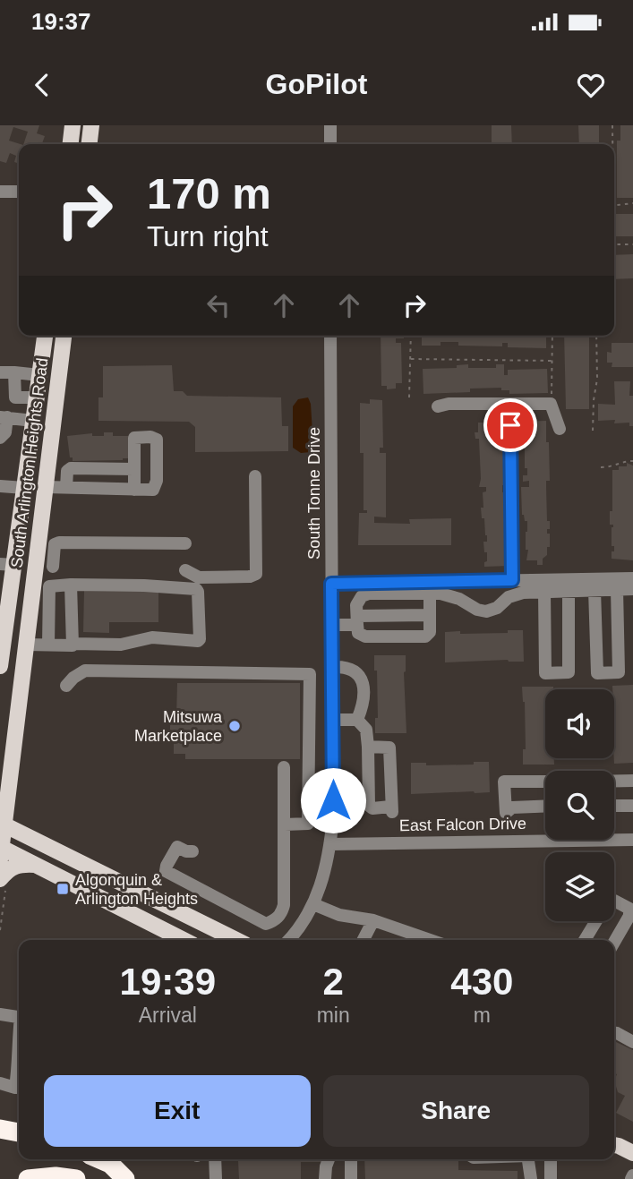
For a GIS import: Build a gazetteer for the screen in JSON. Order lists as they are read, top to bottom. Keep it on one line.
{"streets":{"main road":["South Arlington Heights Road"],"street":["South Tonne Drive","East Falcon Drive"]},"crossings":[["South Tonne Drive","East Falcon Drive"]],"places":{"other":["Mitsuwa Marketplace"],"transit":["Algonquin & Arlington Heights"]},"page":{"status":"19:37","header":"GoPilot","turn":["170 m","Turn right"],"eta":["19:39","Arrival","2","min","430","m"],"buttons":["Exit","Share"]}}
